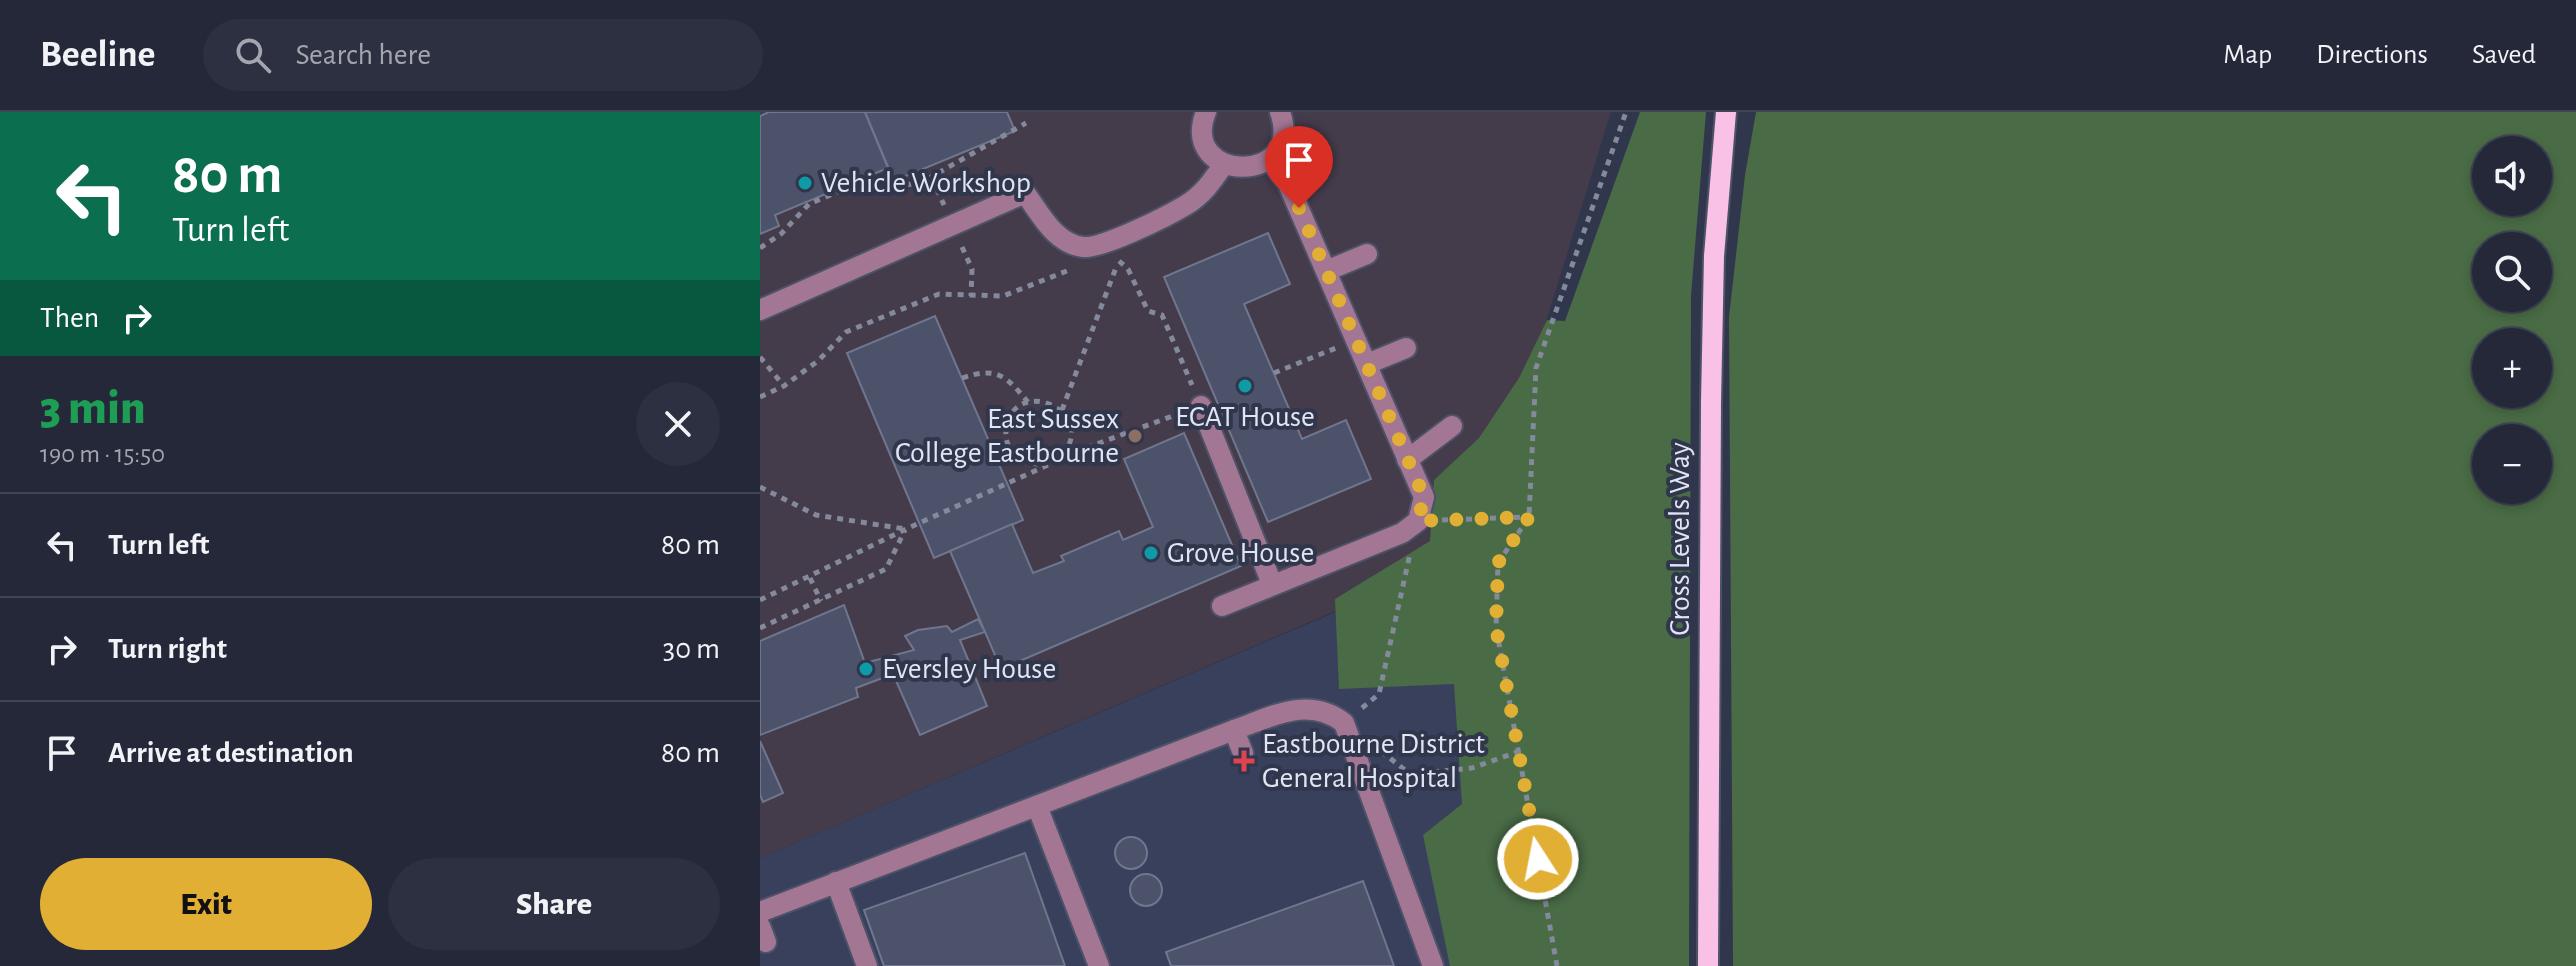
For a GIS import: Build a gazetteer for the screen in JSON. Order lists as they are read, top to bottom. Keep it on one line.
{"streets":{"main road":["Cross Levels Way"]},"places":{"other":["Vehicle Workshop","ECAT House","East Sussex College Eastbourne","Grove House","Eversley House"],"health":["Eastbourne District General Hospital"]},"page":{"header":"Beeline","search":"Search here","nav":["Map","Directions","Saved"],"turn":["80 m","Turn left"],"map_buttons":["+","−"],"then":"Then","heading":["3 min","190 m · 15:50"],"list":[{"name":"Turn left","value":"80 m"},{"name":"Turn right","value":"30 m"},{"name":"Arrive at destination","value":"80 m"}],"buttons":["Exit","Share"]}}
